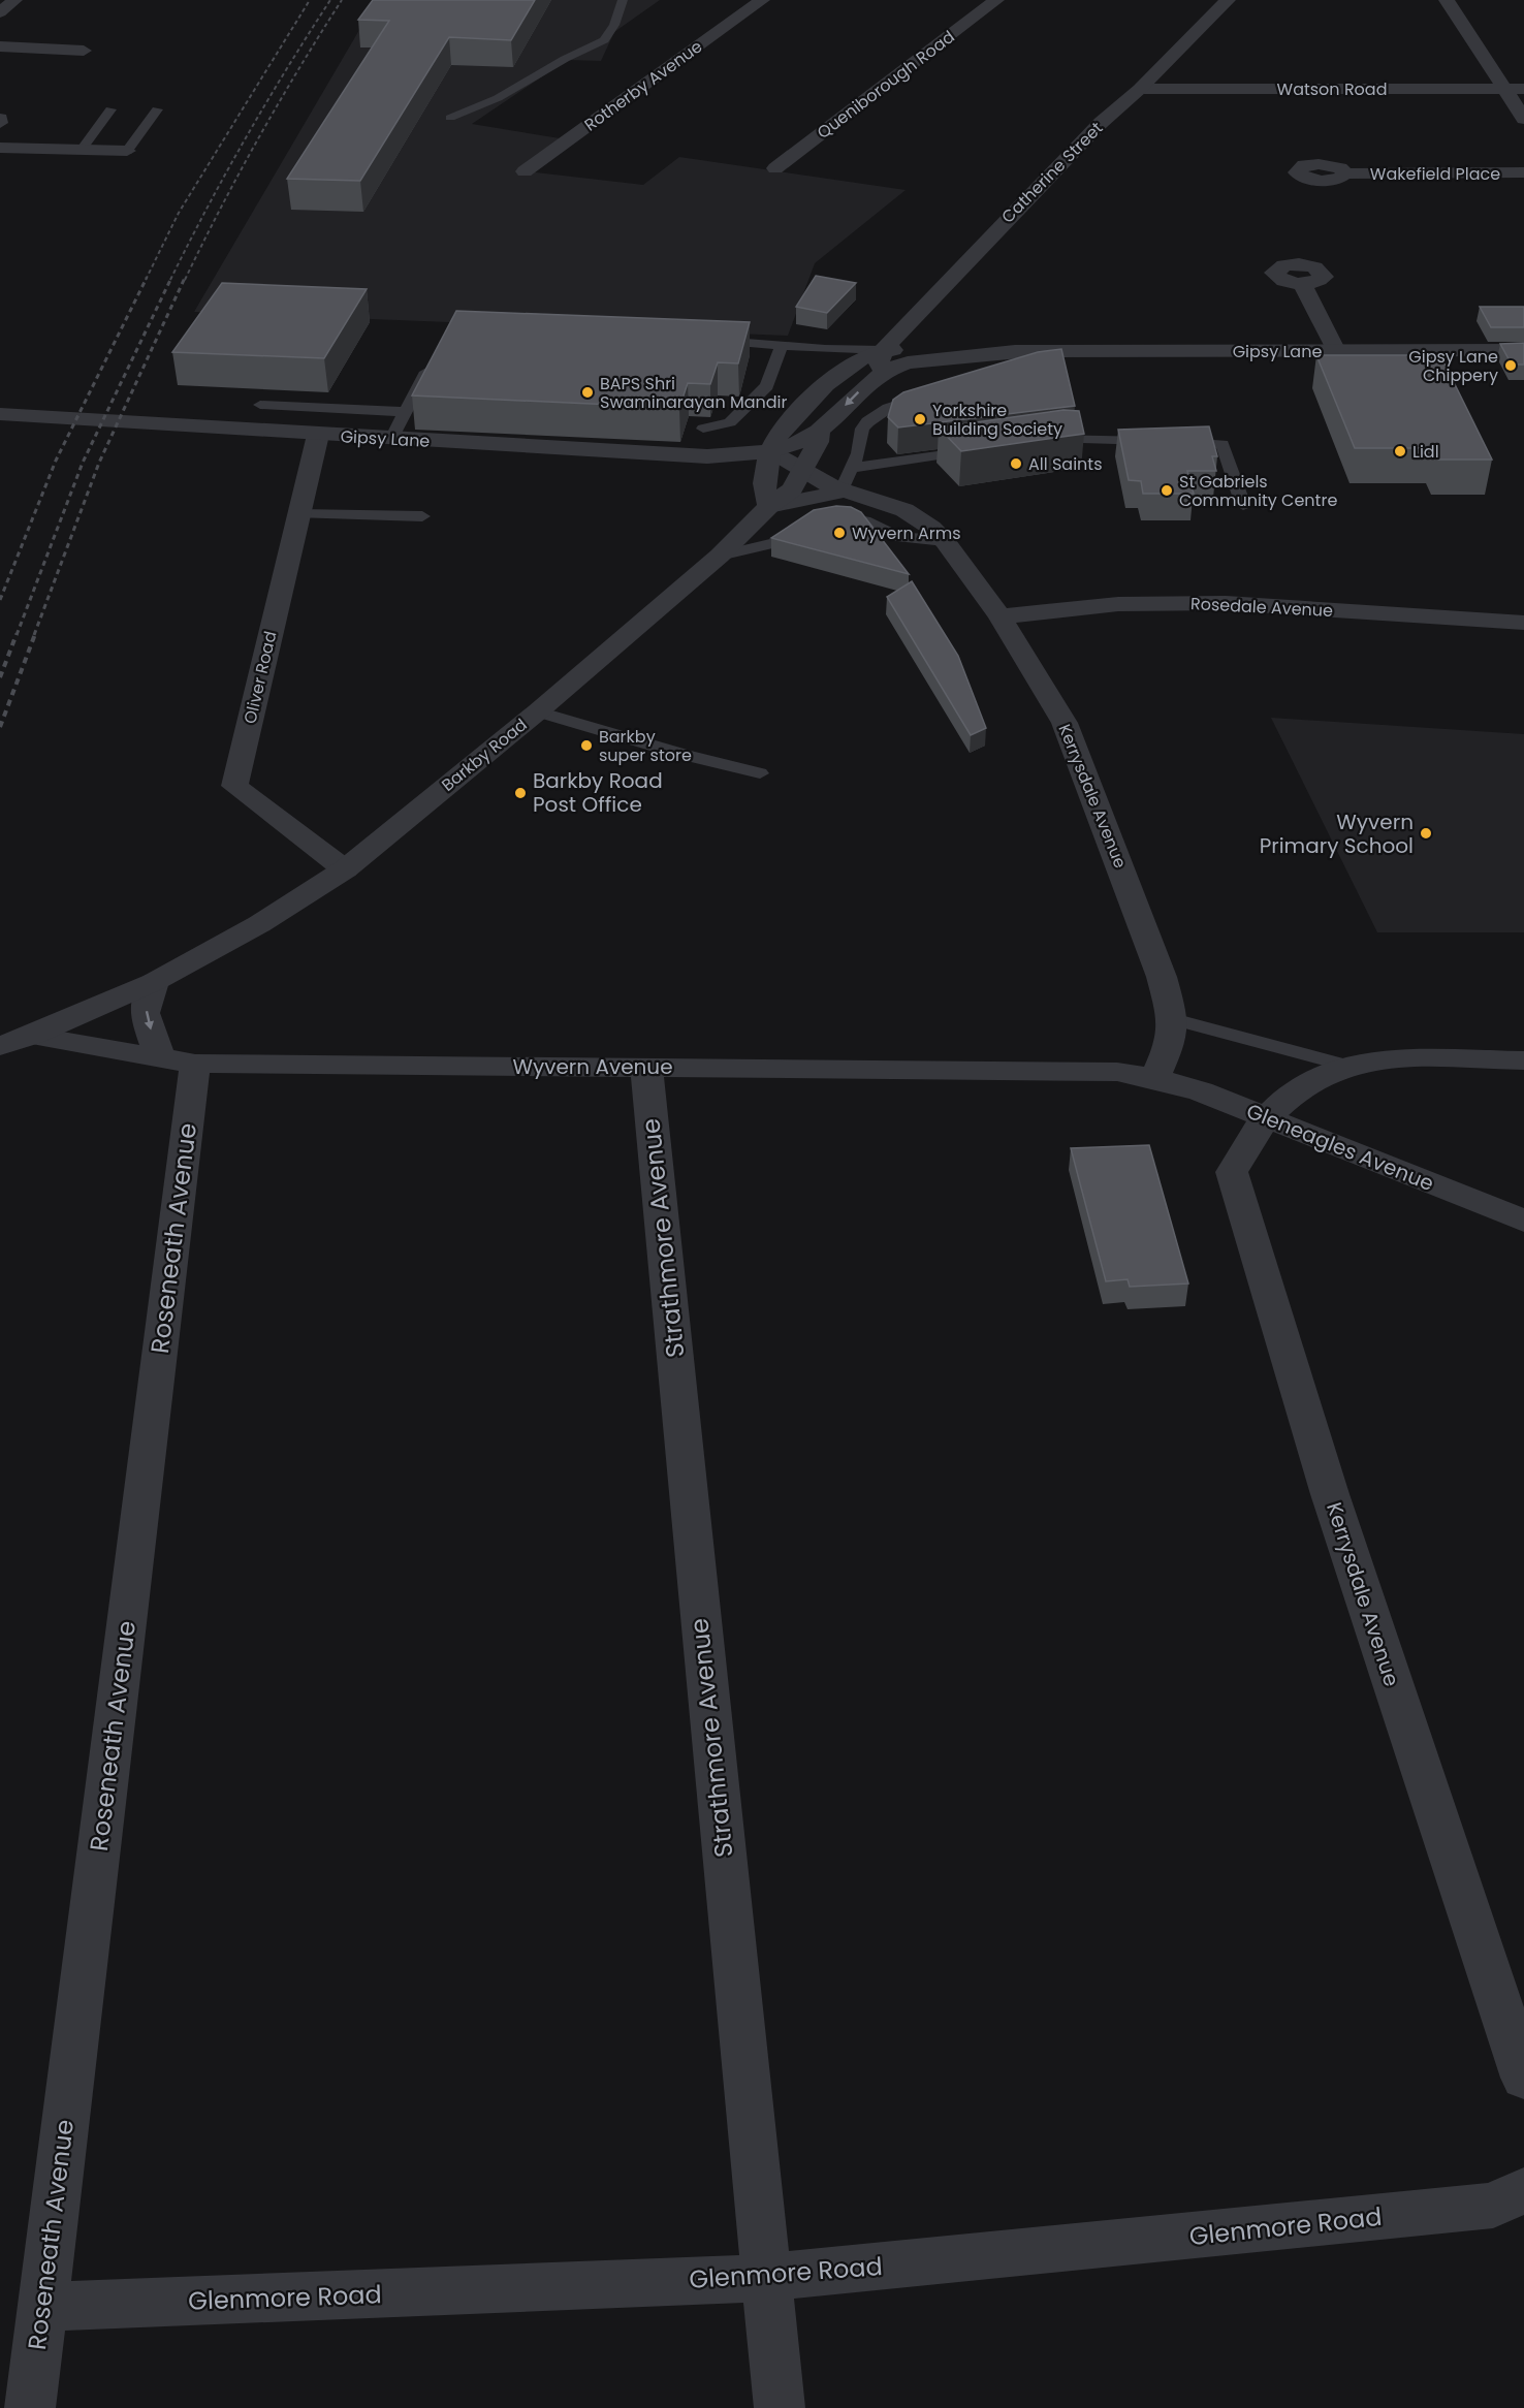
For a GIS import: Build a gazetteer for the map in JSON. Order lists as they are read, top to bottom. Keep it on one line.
{"streets":{"street":["Queniborough Road","Rotherby Avenue","Watson Road","Catherine Street","Wakefield Place","Gipsy Lane","Rosedale Avenue","Oliver Road","Barkby Road","Kerrysdale Avenue","Wyvern Avenue","Gleneagles Avenue","Roseneath Avenue","Strathmore Avenue","Glenmore Road"]},"crossings":[["Watson Road","Catherine Street"],["Catherine Street","Gipsy Lane"],["Gipsy Lane","Oliver Road"],["Gipsy Lane","Barkby Road"],["Gipsy Lane","Kerrysdale Avenue"],["Rosedale Avenue","Kerrysdale Avenue"],["Oliver Road","Barkby Road"],["Barkby Road","Kerrysdale Avenue"],["Barkby Road","Wyvern Avenue"],["Kerrysdale Avenue","Wyvern Avenue"],["Kerrysdale Avenue","Gleneagles Avenue"],["Wyvern Avenue","Gleneagles Avenue"],["Wyvern Avenue","Roseneath Avenue"],["Wyvern Avenue","Strathmore Avenue"],["Roseneath Avenue","Glenmore Road"],["Strathmore Avenue","Glenmore Road"]],"places":["Gipsy Lane Chippery","BAPS Shri Swaminarayan Mandir","Yorkshire Building Society","Lidl","All Saints","St Gabriels Community Centre","Wyvern Arms","Barkby super store","Barkby Road Post Office","Wyvern Primary School"]}
